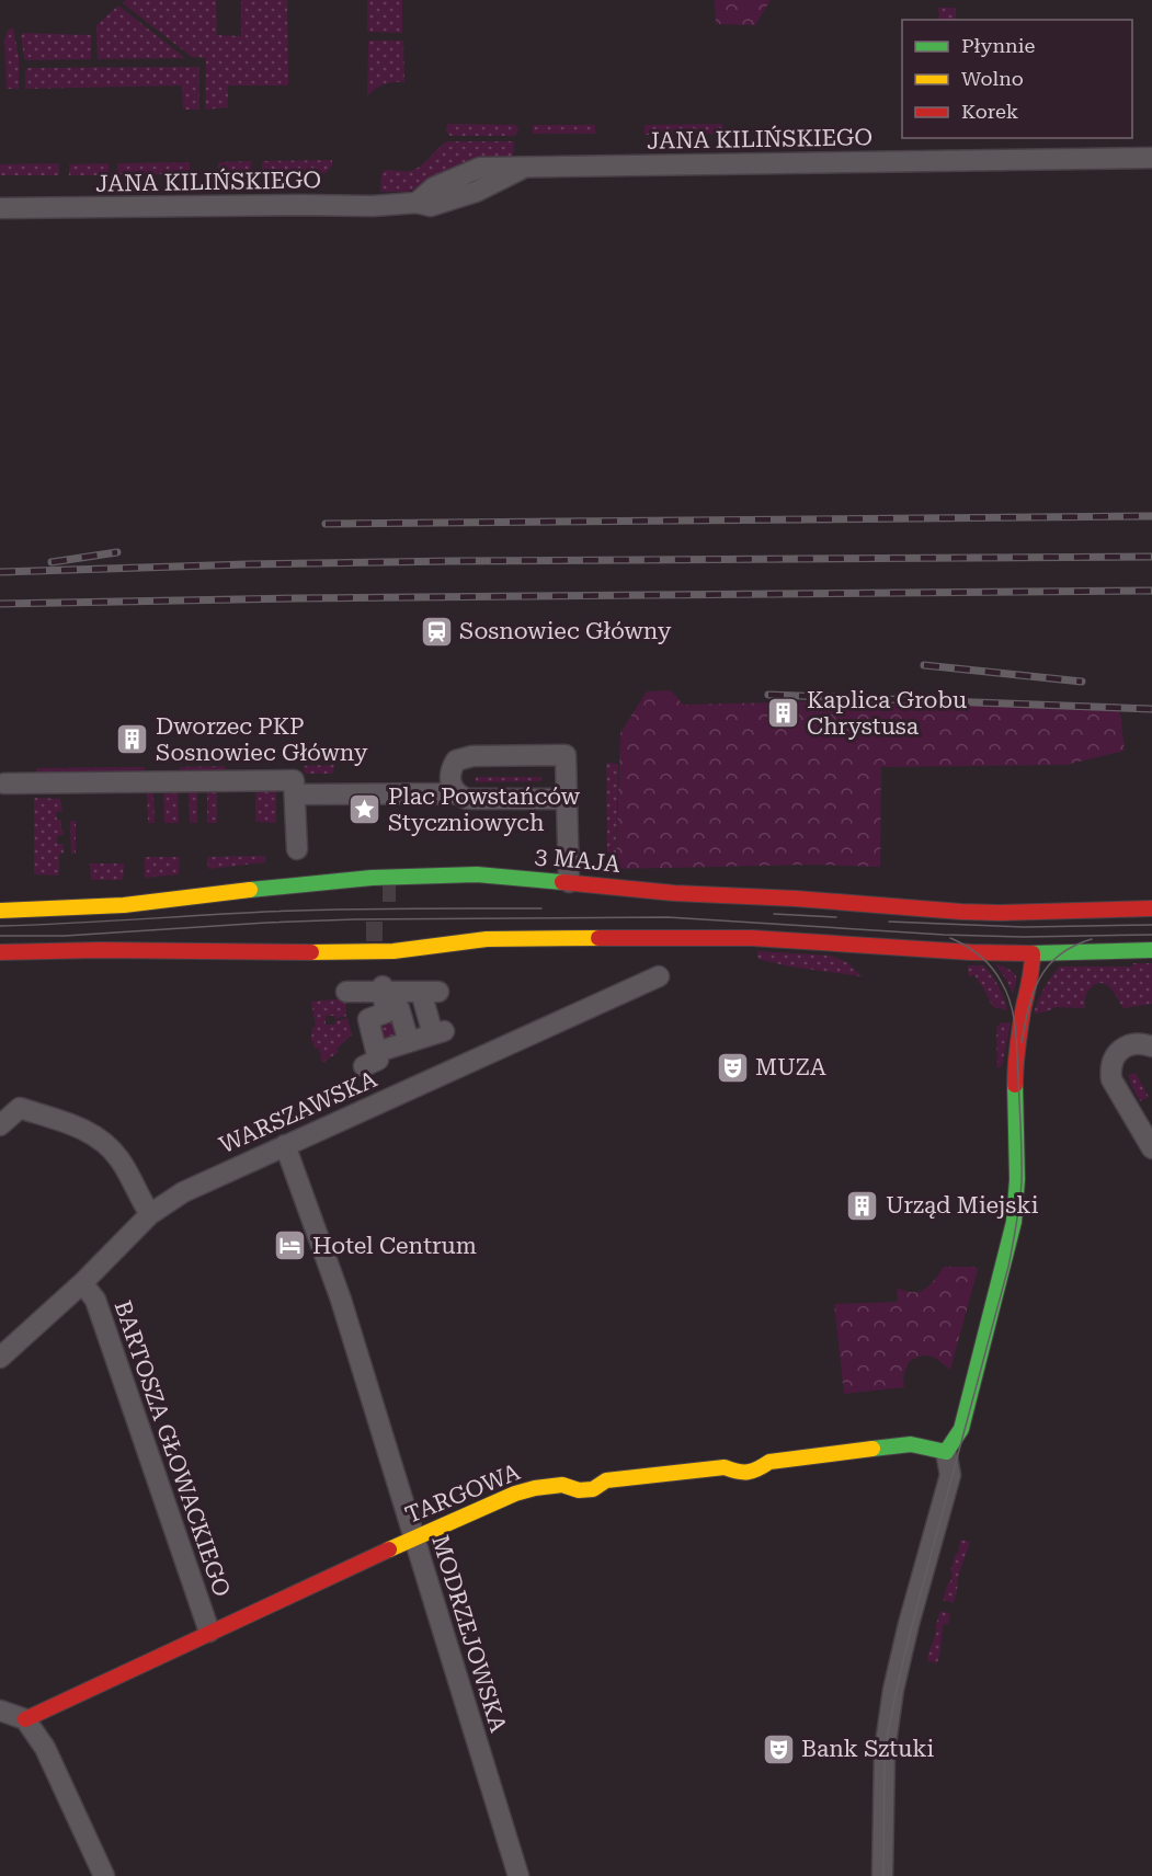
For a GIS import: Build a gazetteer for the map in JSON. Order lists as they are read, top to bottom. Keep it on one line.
{"streets":{"main road":["3 MAJA","TARGOWA"],"street":["JANA KILIŃSKIEGO","WARSZAWSKA","BARTOSZA GŁOWACKIEGO","MODRZEJOWSKA"]},"crossings":[["WARSZAWSKA","BARTOSZA GŁOWACKIEGO"],["WARSZAWSKA","MODRZEJOWSKA"],["BARTOSZA GŁOWACKIEGO","TARGOWA"],["TARGOWA","MODRZEJOWSKA"]],"places":{"station":["Sosnowiec Główny"],"building":["Kaplica Grobu Chrystusa","Dworzec PKP Sosnowiec Główny","Urząd Miejski"],"place":["Plac Powstańców Styczniowych"],"theatre":["MUZA","Bank Sztuki"],"hotel":["Hotel Centrum"]},"legend":["Płynnie","Wolno","Korek"]}
